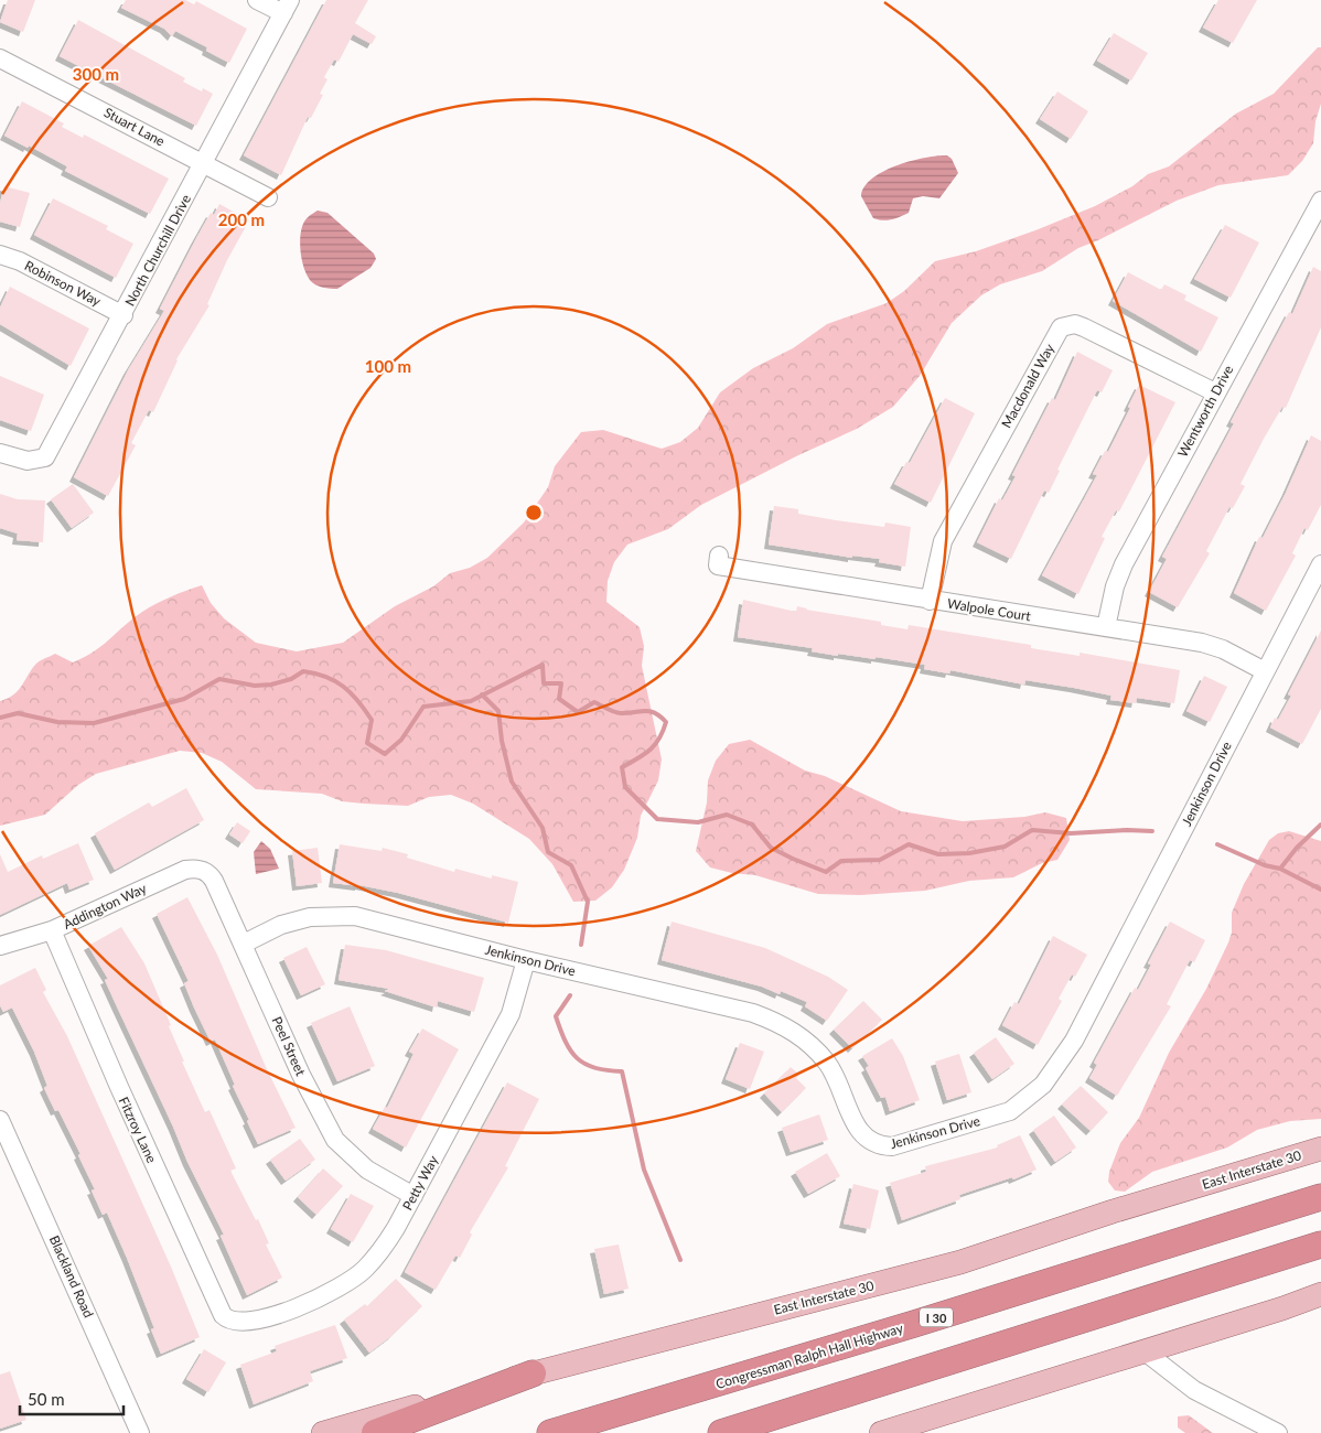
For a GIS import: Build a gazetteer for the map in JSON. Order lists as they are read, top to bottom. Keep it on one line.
{"streets":{"highway":["I 30","Congressman Ralph Hall Highway"],"main road":["East Interstate 30"],"street":["Stuart Lane","North Churchill Drive","Robinson Way","Macdonald Way","Wentworth Drive","Walpole Court","Jenkinson Drive","Addington Way","Peel Street","Fitzroy Lane","Petty Way","Blackland Road"]},"crossings":[["Stuart Lane","North Churchill Drive"],["North Churchill Drive","Robinson Way"],["Macdonald Way","Wentworth Drive"],["Macdonald Way","Walpole Court"],["Wentworth Drive","Walpole Court"],["Walpole Court","Jenkinson Drive"],["Jenkinson Drive","Peel Street"],["Jenkinson Drive","Petty Way"],["Addington Way","Peel Street"],["Addington Way","Fitzroy Lane"],["Peel Street","Petty Way"],["Fitzroy Lane","Petty Way"]],"scale_bar":"50 m","rings":["300 m","200 m","100 m"]}
